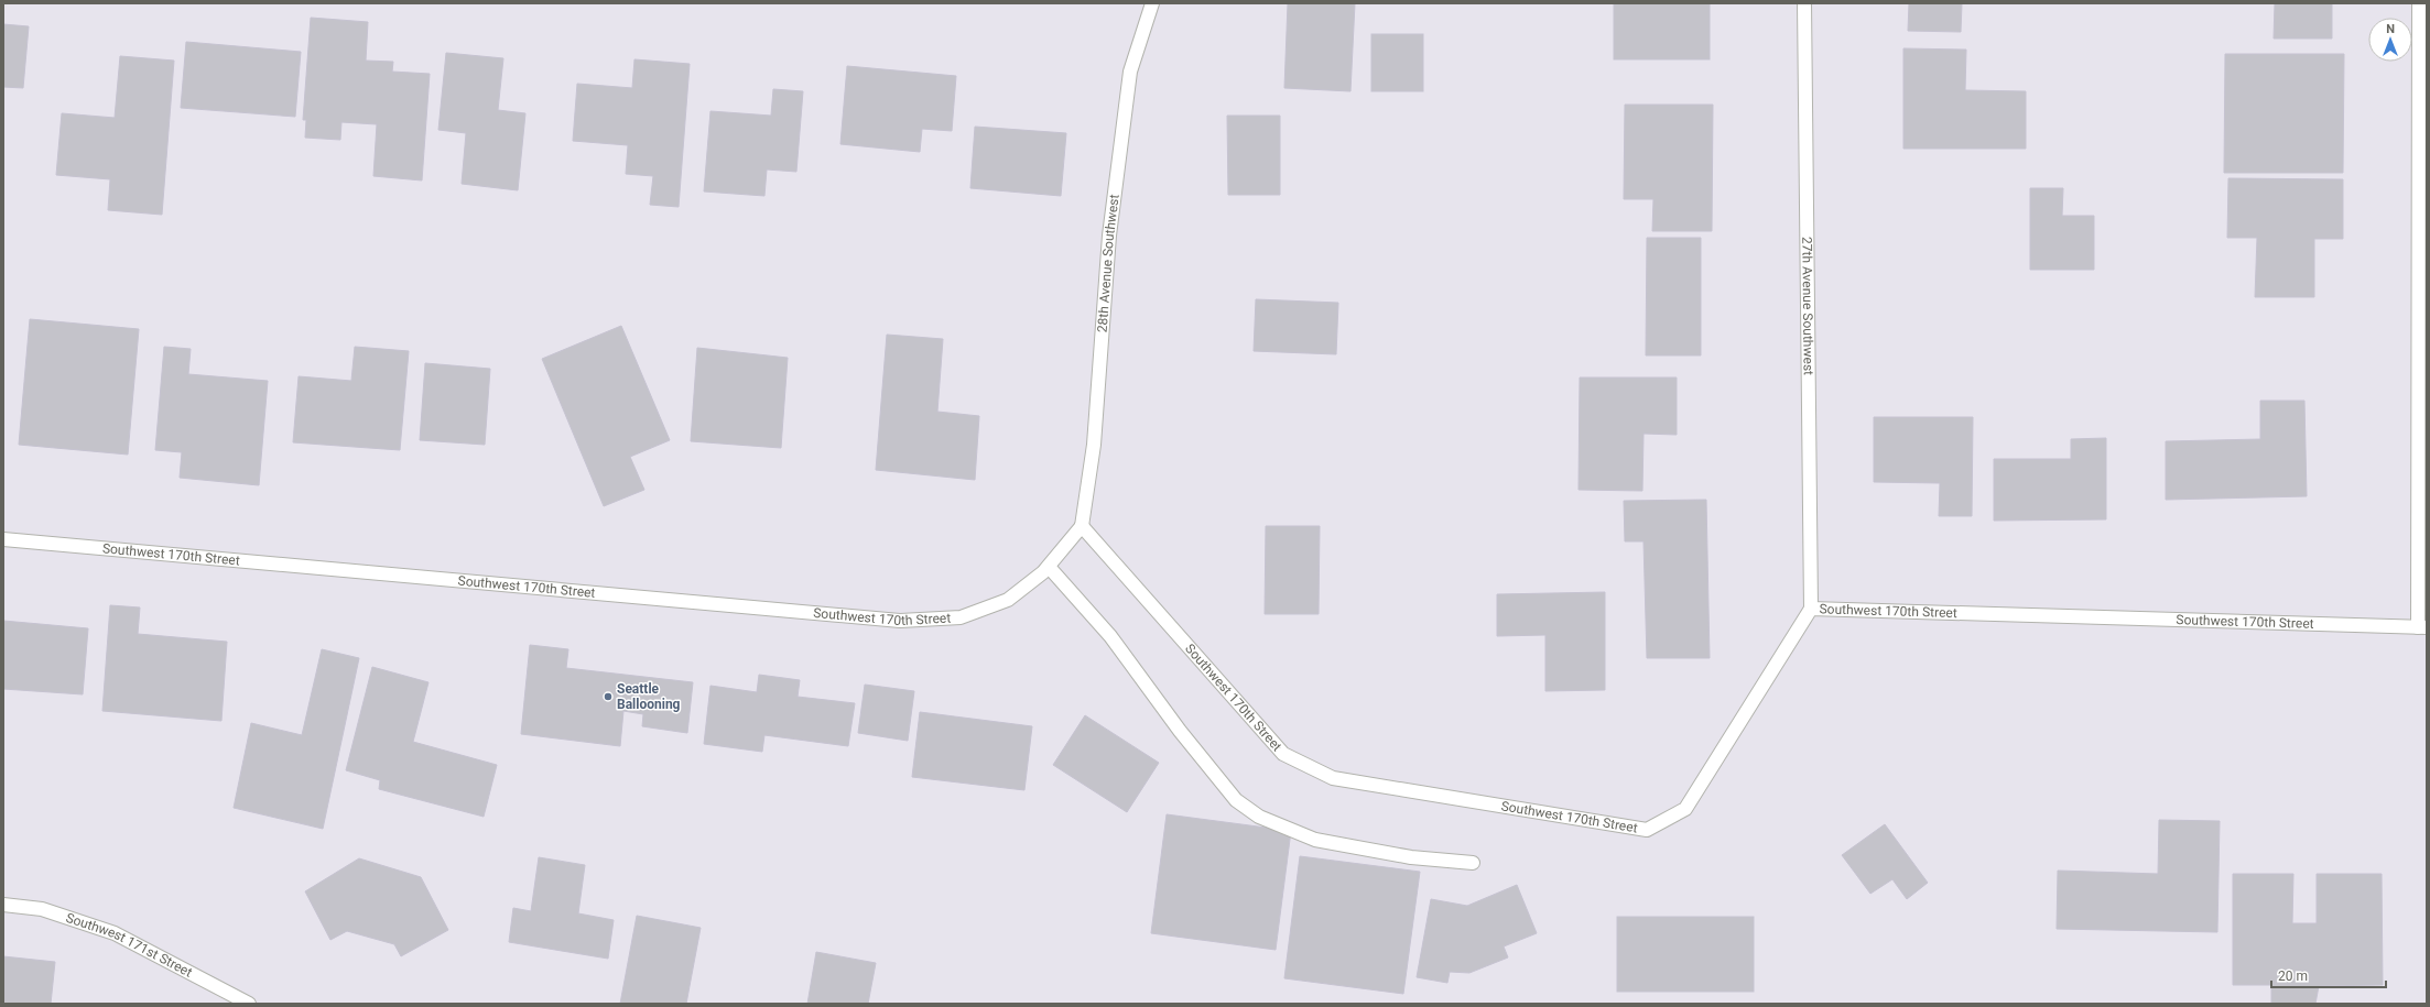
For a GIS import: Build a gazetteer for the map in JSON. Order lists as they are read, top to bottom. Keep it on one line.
{"streets":{"street":["28th Avenue Southwest","27th Avenue Southwest","Southwest 170th Street","Southwest 171st Street"]},"crossings":[["28th Avenue Southwest","Southwest 170th Street"],["27th Avenue Southwest","Southwest 170th Street"]],"places":["Seattle Ballooning"],"scale_bar":"20 m","north":"top"}
